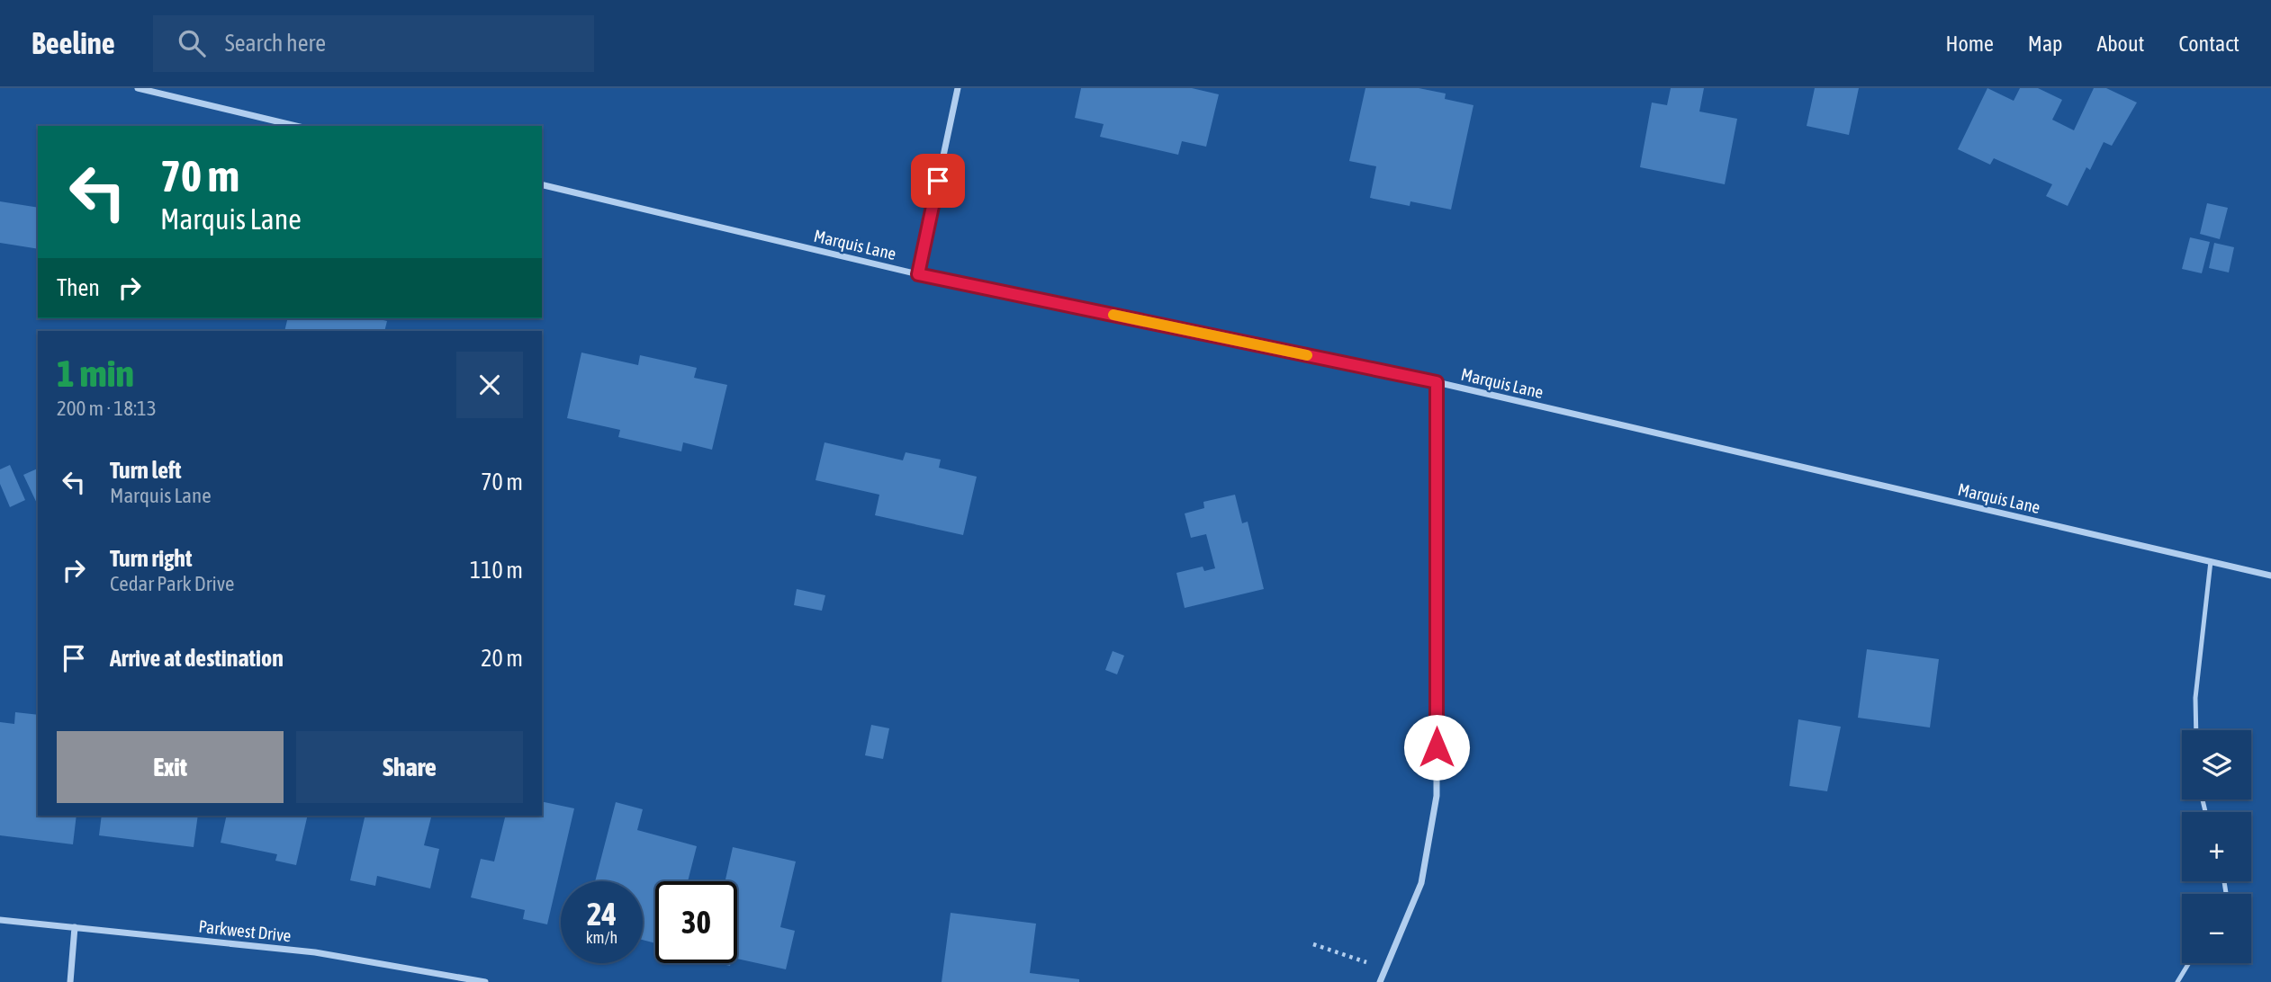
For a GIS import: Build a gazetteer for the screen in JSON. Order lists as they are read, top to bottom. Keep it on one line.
{"streets":{"street":["Marquis Lane","Parkwest Drive"]},"page":{"header":"Beeline","search":"Search here","nav":["Home","Map","About","Contact"],"turn":["70 m","Marquis Lane"],"then":"Then","heading":["1 min","200 m · 18:13"],"list":[{"name":"Turn left","note":"Marquis Lane","value":"70 m"},{"name":"Turn right","note":"Cedar Park Drive","value":"110 m"},{"name":"Arrive at destination","value":"20 m"}],"buttons":["Exit","Share"],"map_buttons":["+","−"],"speed":"24 km/h","limit":"30"}}
